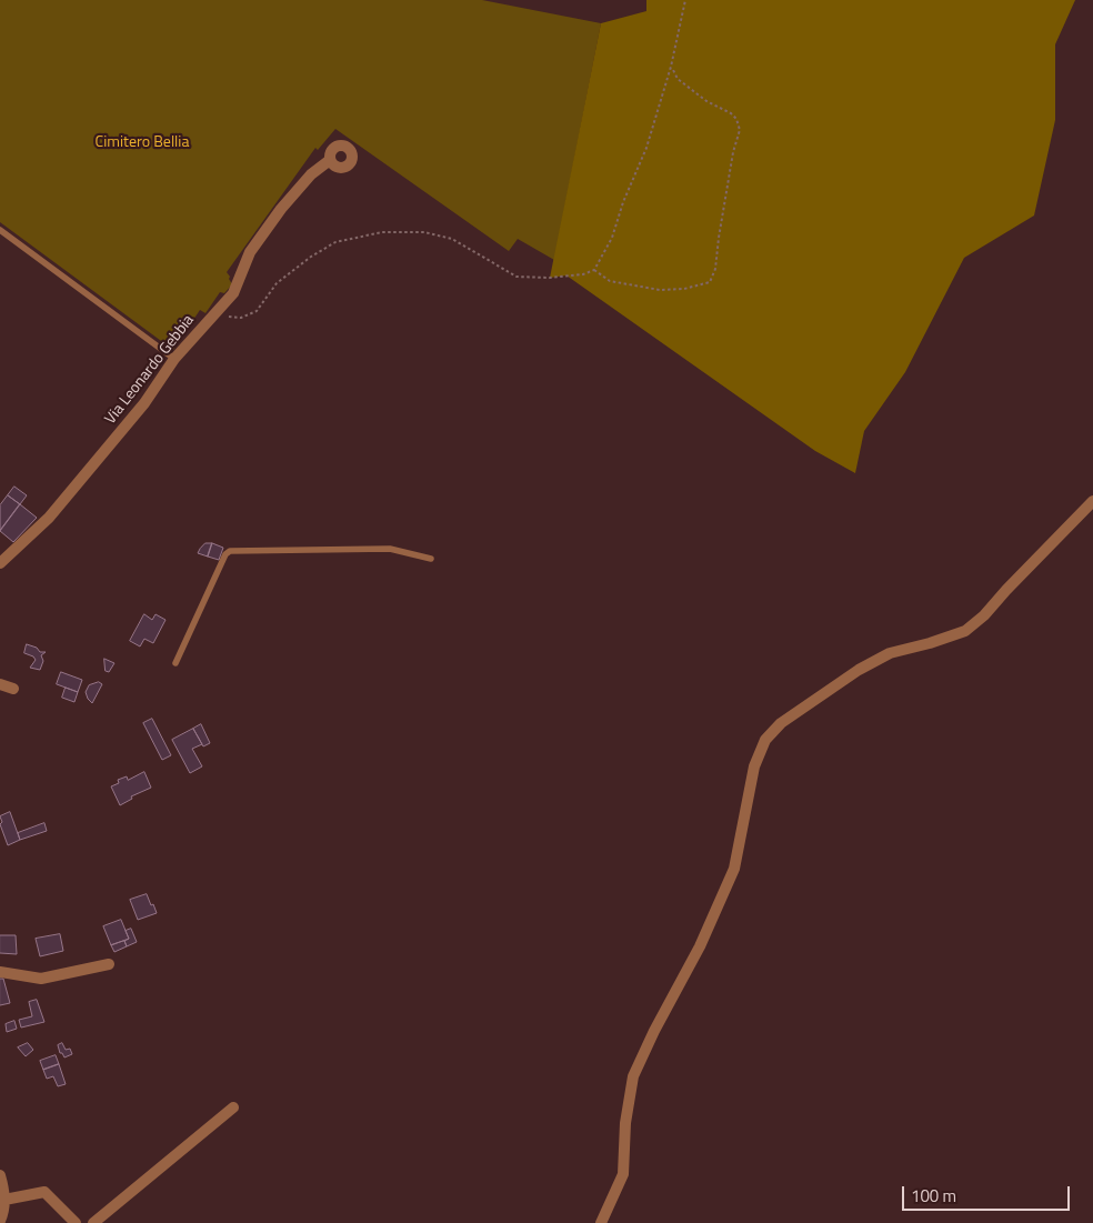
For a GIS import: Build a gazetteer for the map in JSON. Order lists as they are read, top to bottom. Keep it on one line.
{"streets":{"street":["Via Leonardo Gebbia"]},"parks":["Cimitero Bellia"],"scale_bar":"100 m"}
